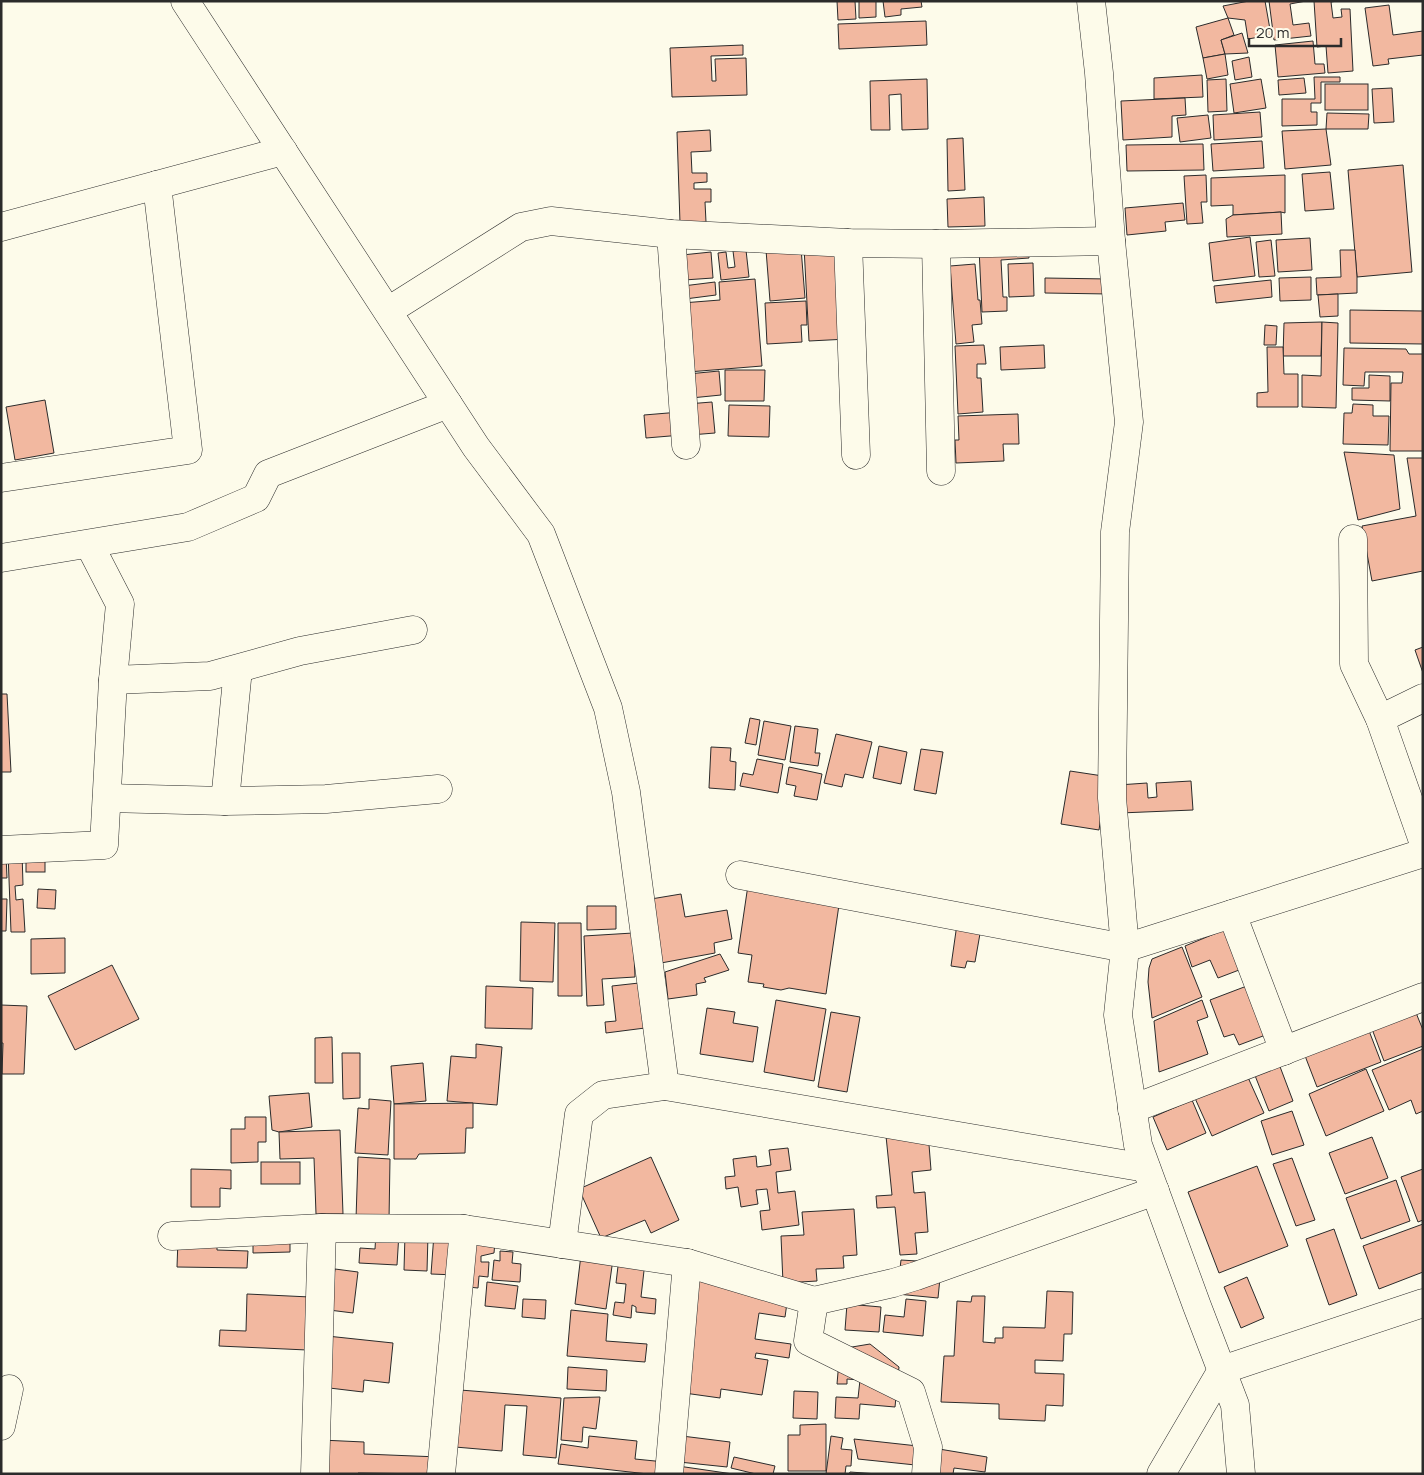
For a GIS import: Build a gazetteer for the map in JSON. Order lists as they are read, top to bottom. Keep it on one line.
{"scale_bar":"20 m"}
